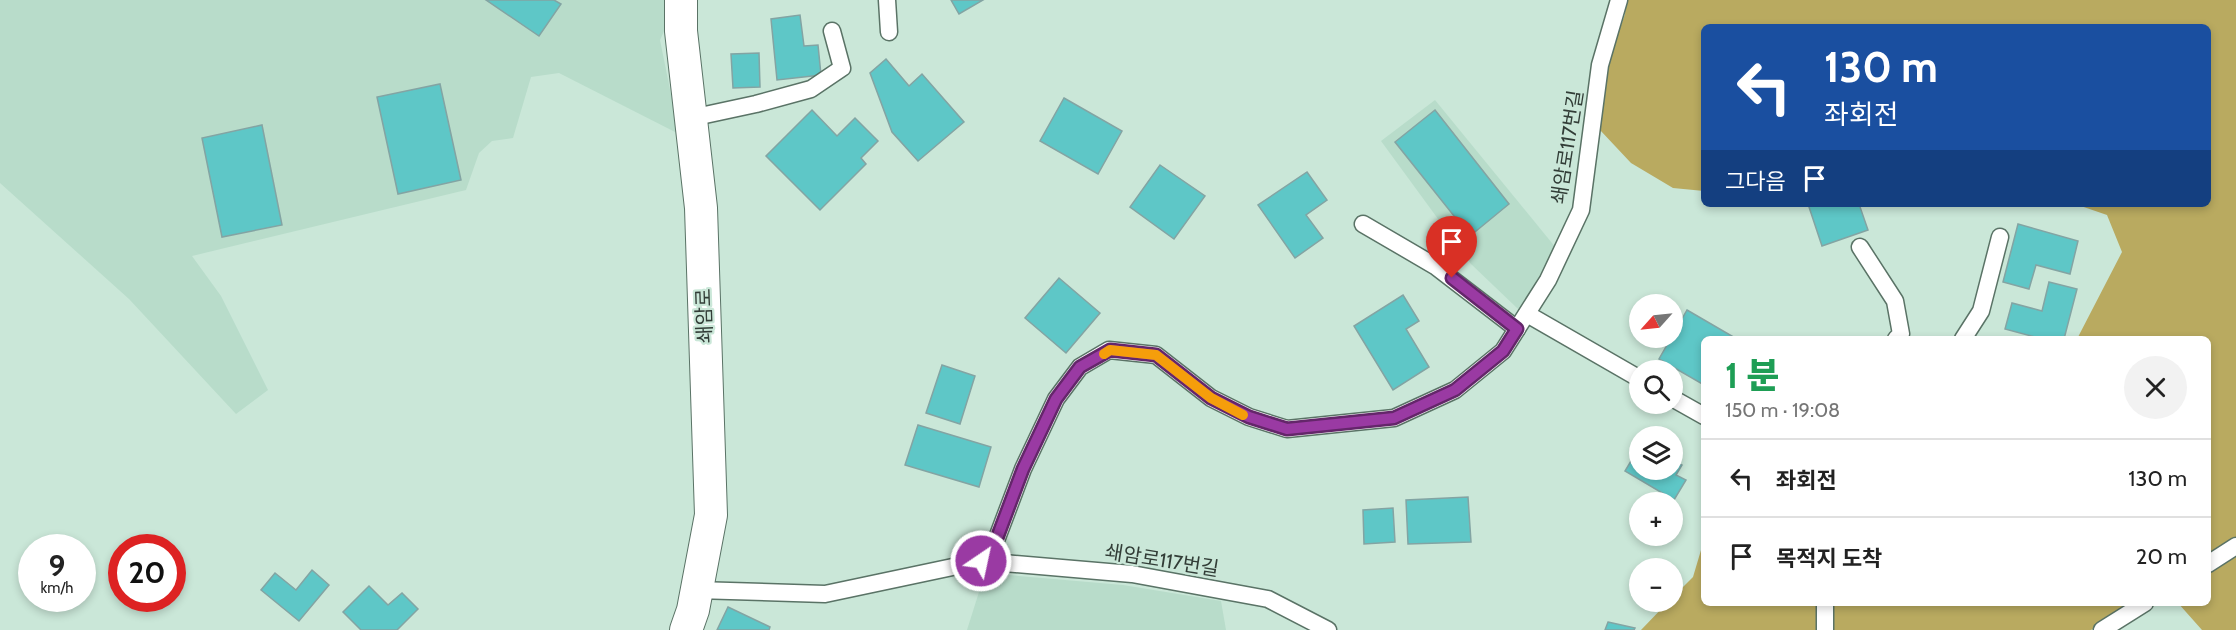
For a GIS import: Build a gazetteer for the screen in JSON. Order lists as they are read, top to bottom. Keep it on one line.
{"streets":{"street":["쇄암로"],"lane":["쇄암로117번길"]},"crossings":[["쇄암로117번길","쇄암로"]],"north":"bottom left","page":{"turn":["130 m","좌회전"],"then":"그다음","map_buttons":["+","−"],"heading":["1 분","150 m · 19:08"],"list":[{"name":"좌회전","value":"130 m"},{"name":"목적지 도착","value":"20 m"}],"speed":"9 km/h","limit":"20"}}
